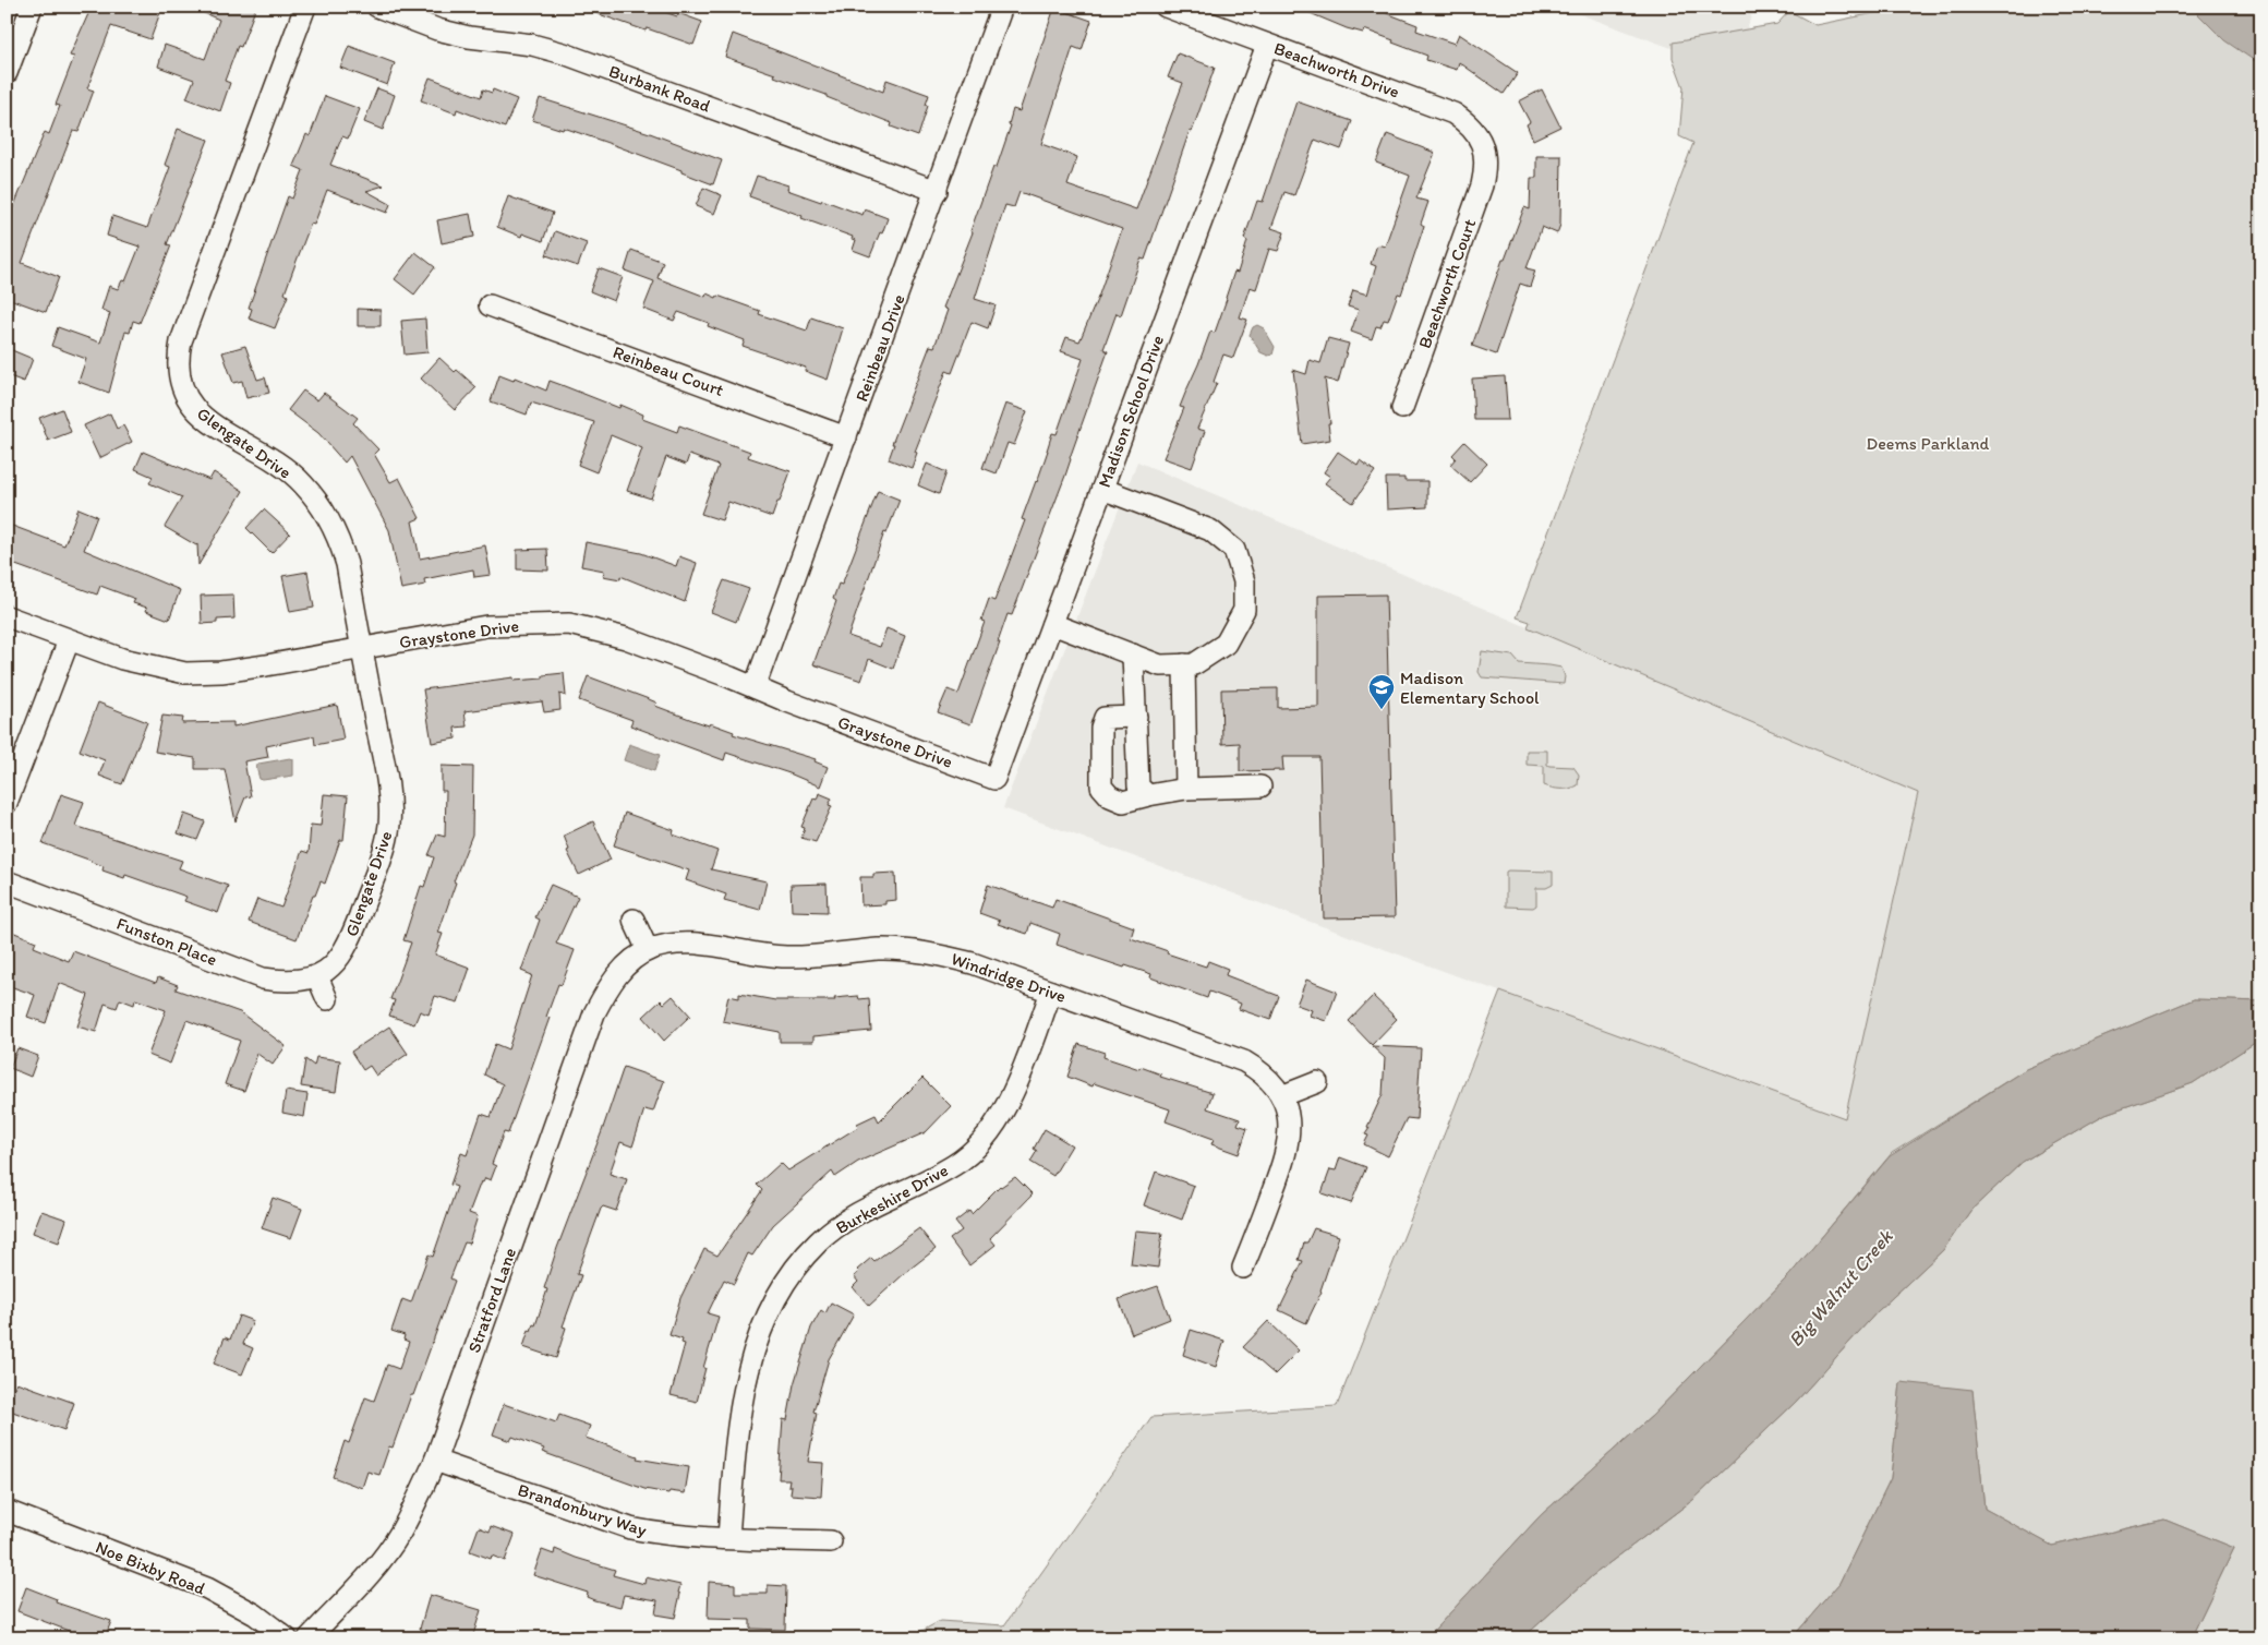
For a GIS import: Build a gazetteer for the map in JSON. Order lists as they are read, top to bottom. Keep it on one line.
{"streets":{"street":["Beachworth Drive","Burbank Road","Beachworth Court","Reinbeau Drive","Reinbeau Court","Madison School Drive","Glengate Drive","Graystone Drive","Funston Place","Windridge Drive","Burkeshire Drive","Stratford Lane","Brandonbury Way","Noe Bixby Road"]},"crossings":[["Beachworth Drive","Beachworth Court"],["Beachworth Drive","Madison School Drive"],["Burbank Road","Reinbeau Drive"],["Reinbeau Drive","Reinbeau Court"],["Reinbeau Drive","Graystone Drive"],["Madison School Drive","Graystone Drive"],["Glengate Drive","Graystone Drive"],["Glengate Drive","Funston Place"],["Windridge Drive","Burkeshire Drive"],["Windridge Drive","Stratford Lane"],["Burkeshire Drive","Brandonbury Way"],["Stratford Lane","Brandonbury Way"]],"water":["Big Walnut Creek"],"parks":["Deems Parkland"],"places":{"school or university":["Madison Elementary School"]}}
